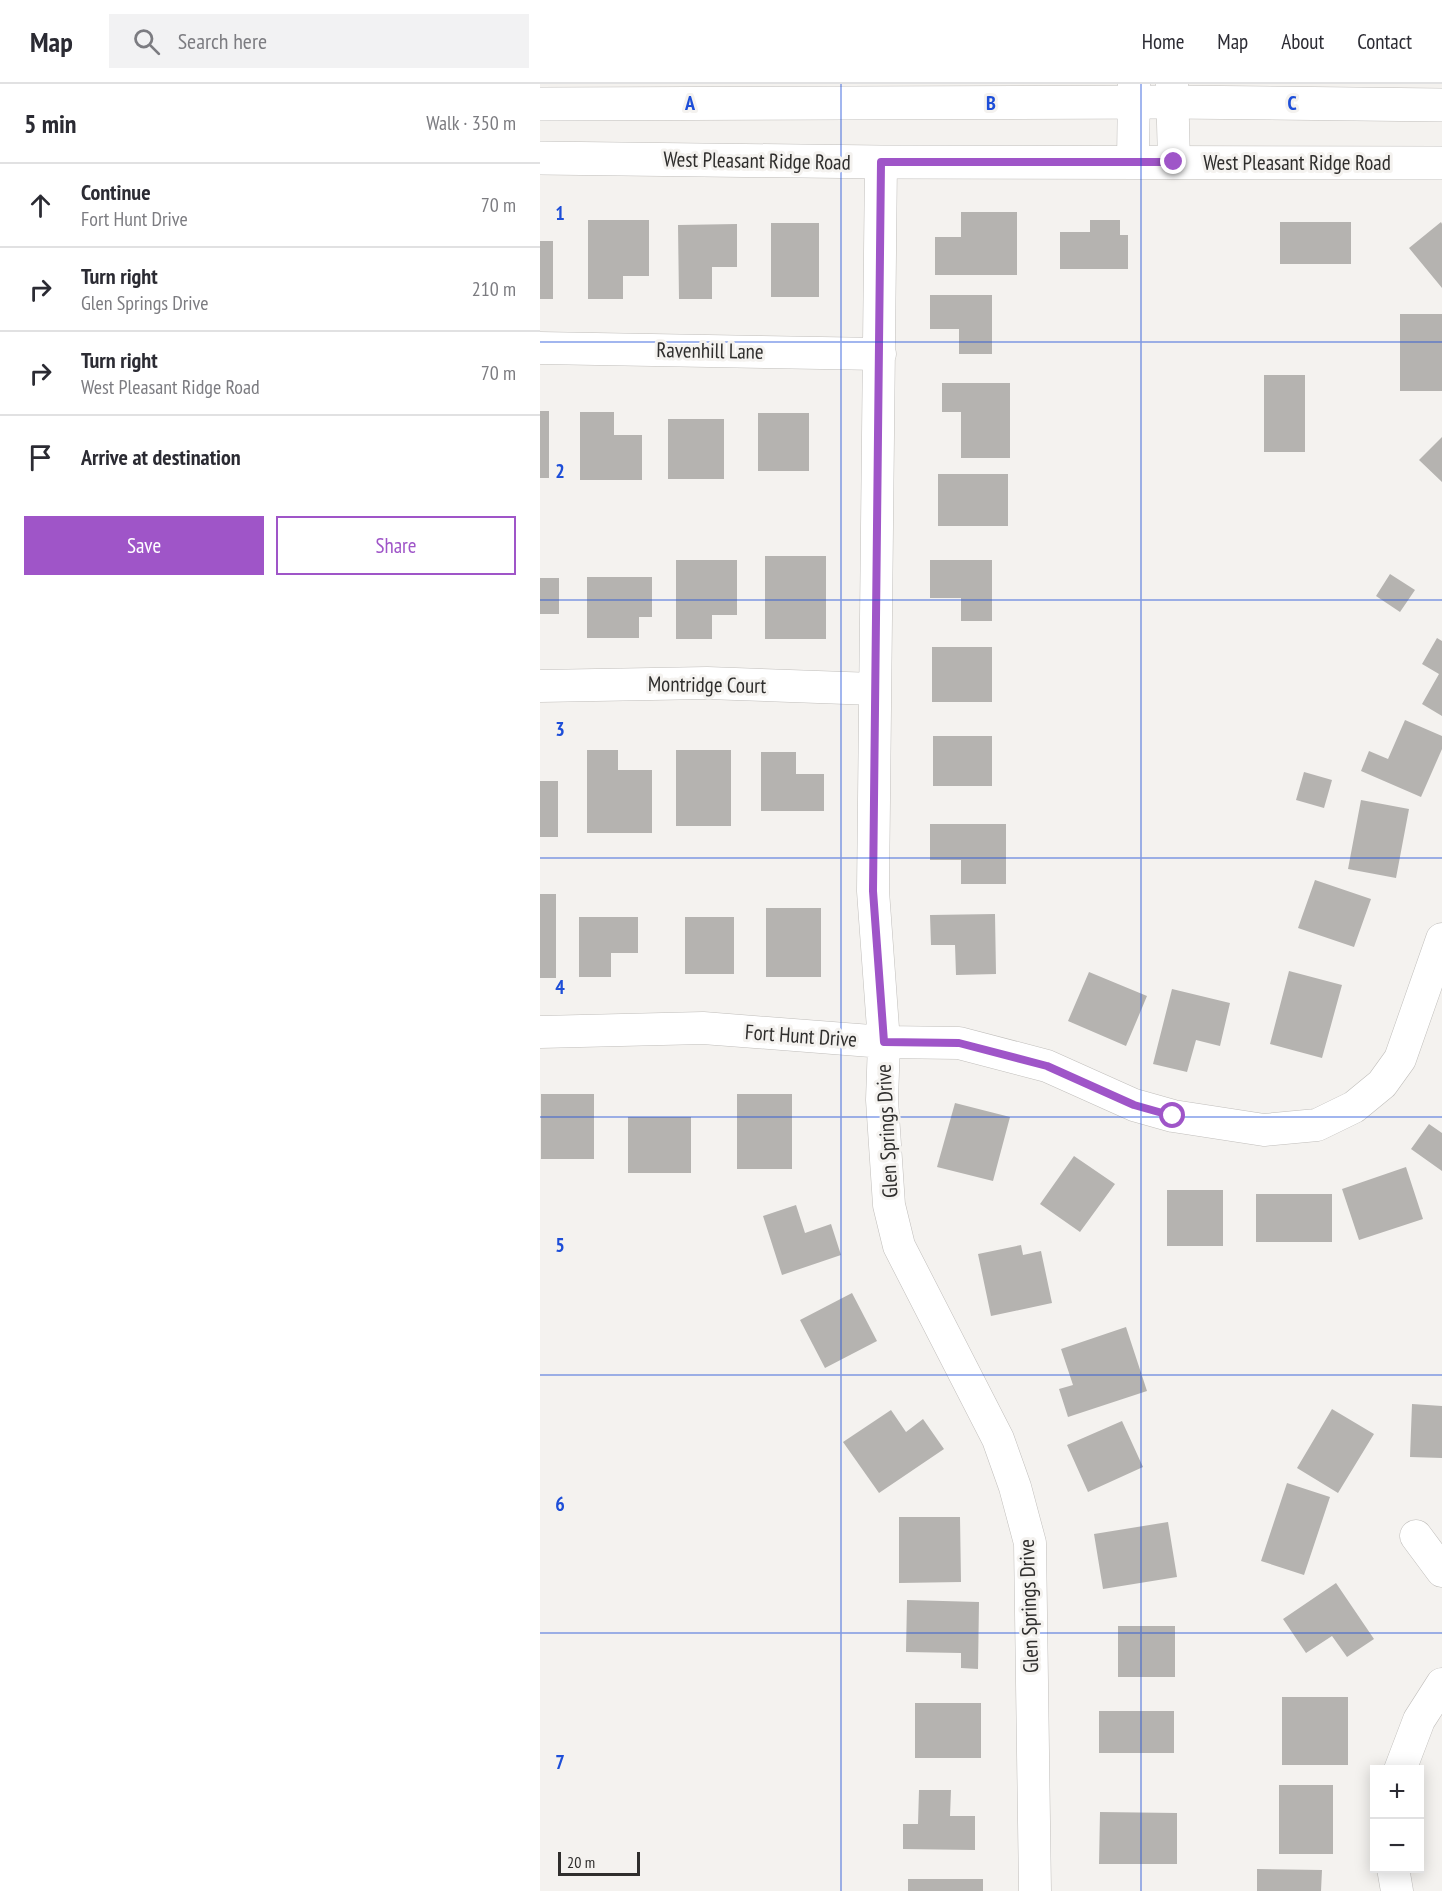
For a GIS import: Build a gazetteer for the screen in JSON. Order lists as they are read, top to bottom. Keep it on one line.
{"streets":{"main road":["West Pleasant Ridge Road"],"street":["Ravenhill Lane","Montridge Court","Fort Hunt Drive","Glen Springs Drive"]},"crossings":[["West Pleasant Ridge Road","Glen Springs Drive"],["Ravenhill Lane","Glen Springs Drive"],["Montridge Court","Glen Springs Drive"],["Fort Hunt Drive","Glen Springs Drive"]],"scale_bar":"20 m","page":{"header":"Map","search":"Search here","nav":["Home","Map","About","Contact"],"heading":["5 min","Walk · 350 m"],"list":[["Continue","Fort Hunt Drive","70 m"],["Turn right","Glen Springs Drive","210 m"],["Turn right","West Pleasant Ridge Road","70 m"],"Arrive at destination"],"buttons":["Save","Share"],"map_buttons":["+","−"],"scale":"20 m"},"grid":{"columns":["A","B","C"],"rows":["1","2","3","4","5","6","7"]}}
